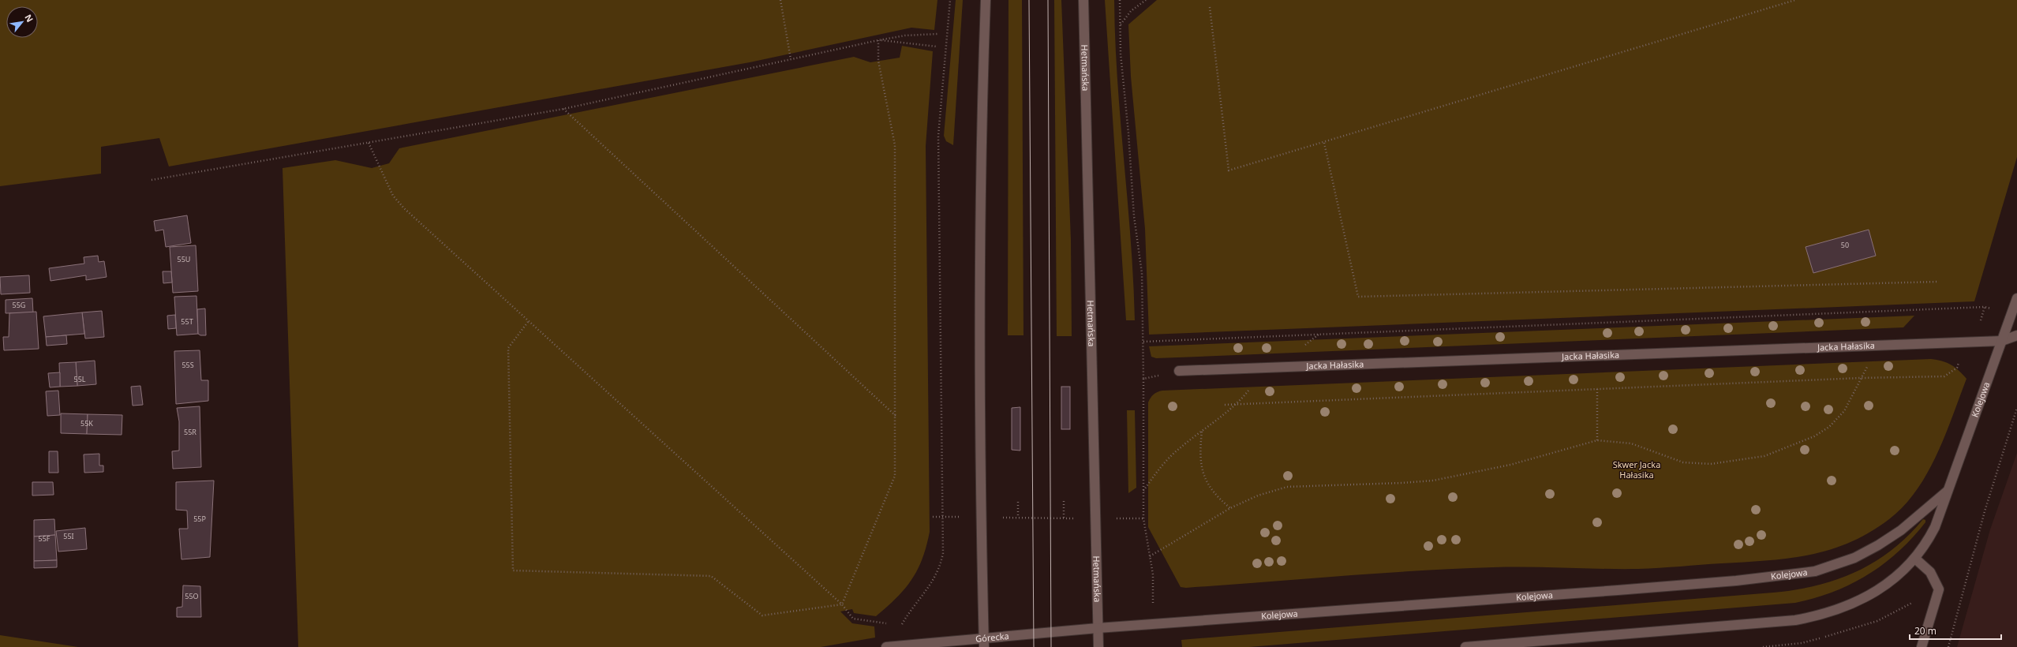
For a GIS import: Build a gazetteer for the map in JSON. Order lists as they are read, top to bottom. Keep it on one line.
{"streets":{"street":["Hetmańska","Jacka Hałasika","Kolejowa","Górecka"]},"crossings":[["Hetmańska","Kolejowa"],["Hetmańska","Górecka"],["Jacka Hałasika","Kolejowa"],["Kolejowa","Górecka"]],"parks":["Skwer Jacka Hałasika"],"house_numbers":["50","55U","55G","55T","55S","55L","55K","55R","55P","55I","55F","55O"],"scale_bar":"20 m","north":"top right"}
